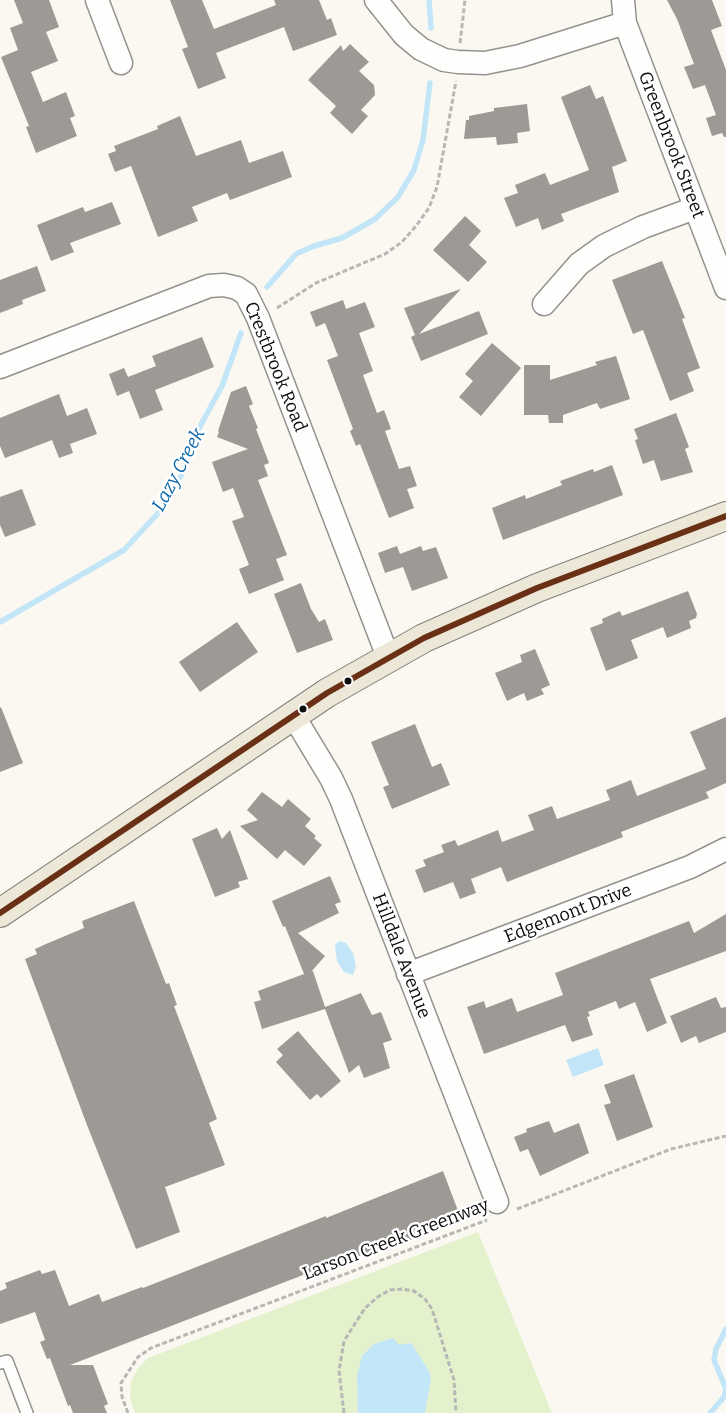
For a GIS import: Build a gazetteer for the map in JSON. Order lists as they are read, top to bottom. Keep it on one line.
{"streets":{"street":["Greenbrook Street","Crestbrook Road","Edgemont Drive","Hilldale Avenue"],"path":["Larson Creek Greenway"]},"crossings":[["Edgemont Drive","Hilldale Avenue"],["Hilldale Avenue","Larson Creek Greenway"]],"water":["Lazy Creek"]}
